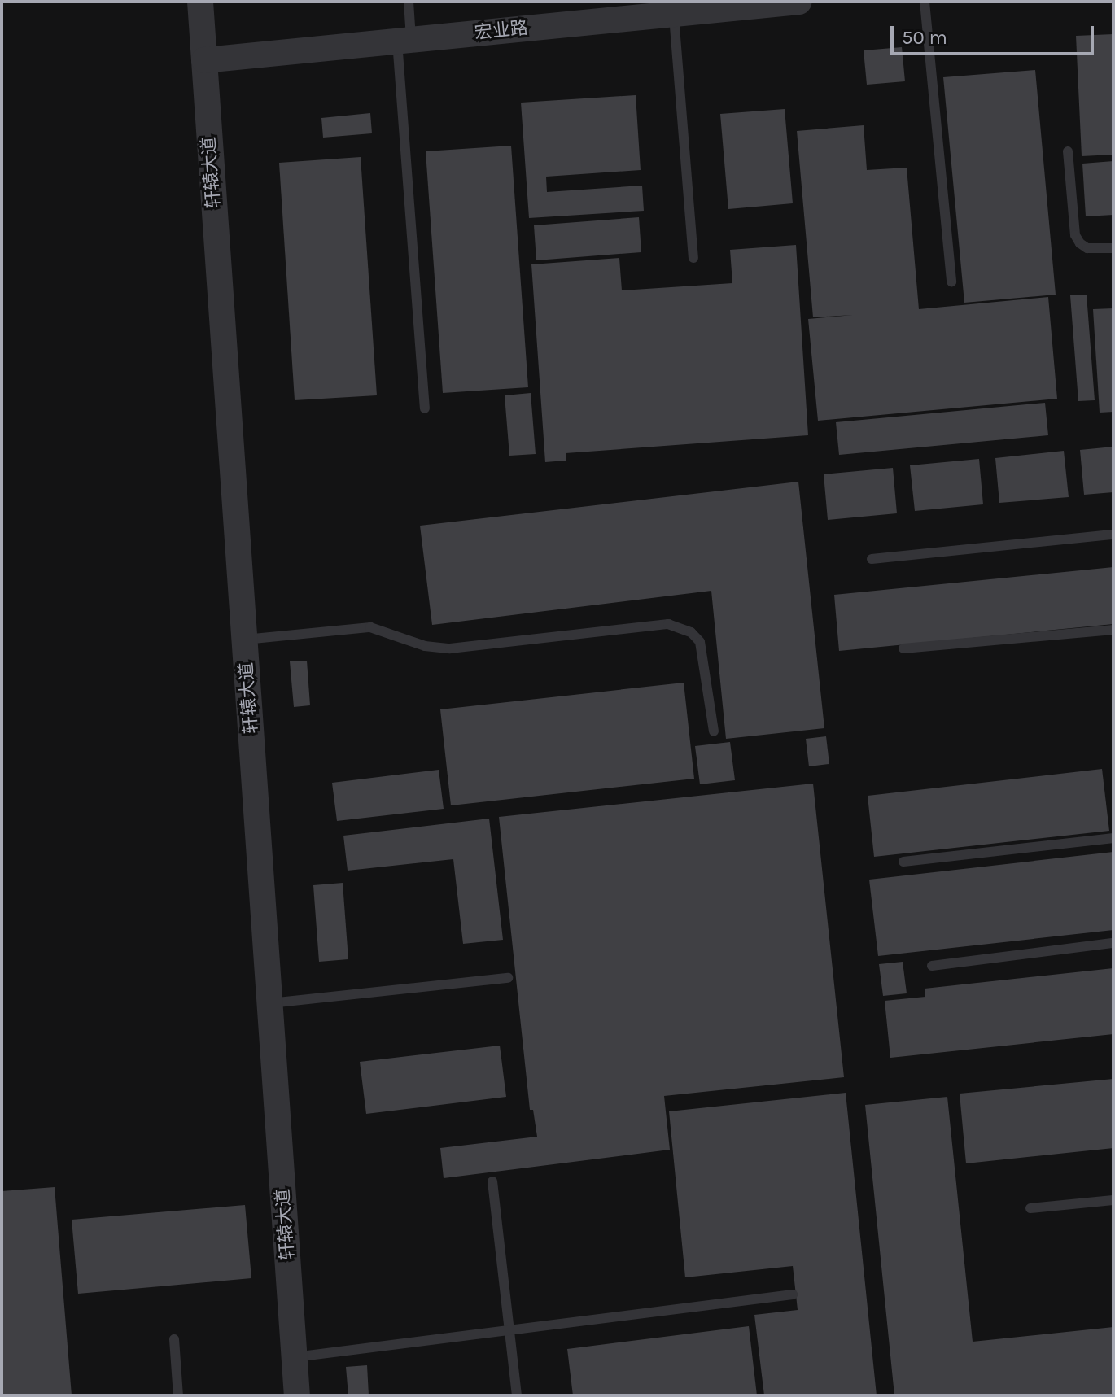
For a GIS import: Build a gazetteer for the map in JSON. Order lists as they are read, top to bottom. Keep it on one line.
{"streets":{"street":["宏业路","轩辕大道"]},"crossings":[["宏业路","轩辕大道"]],"scale_bar":"50 m"}
